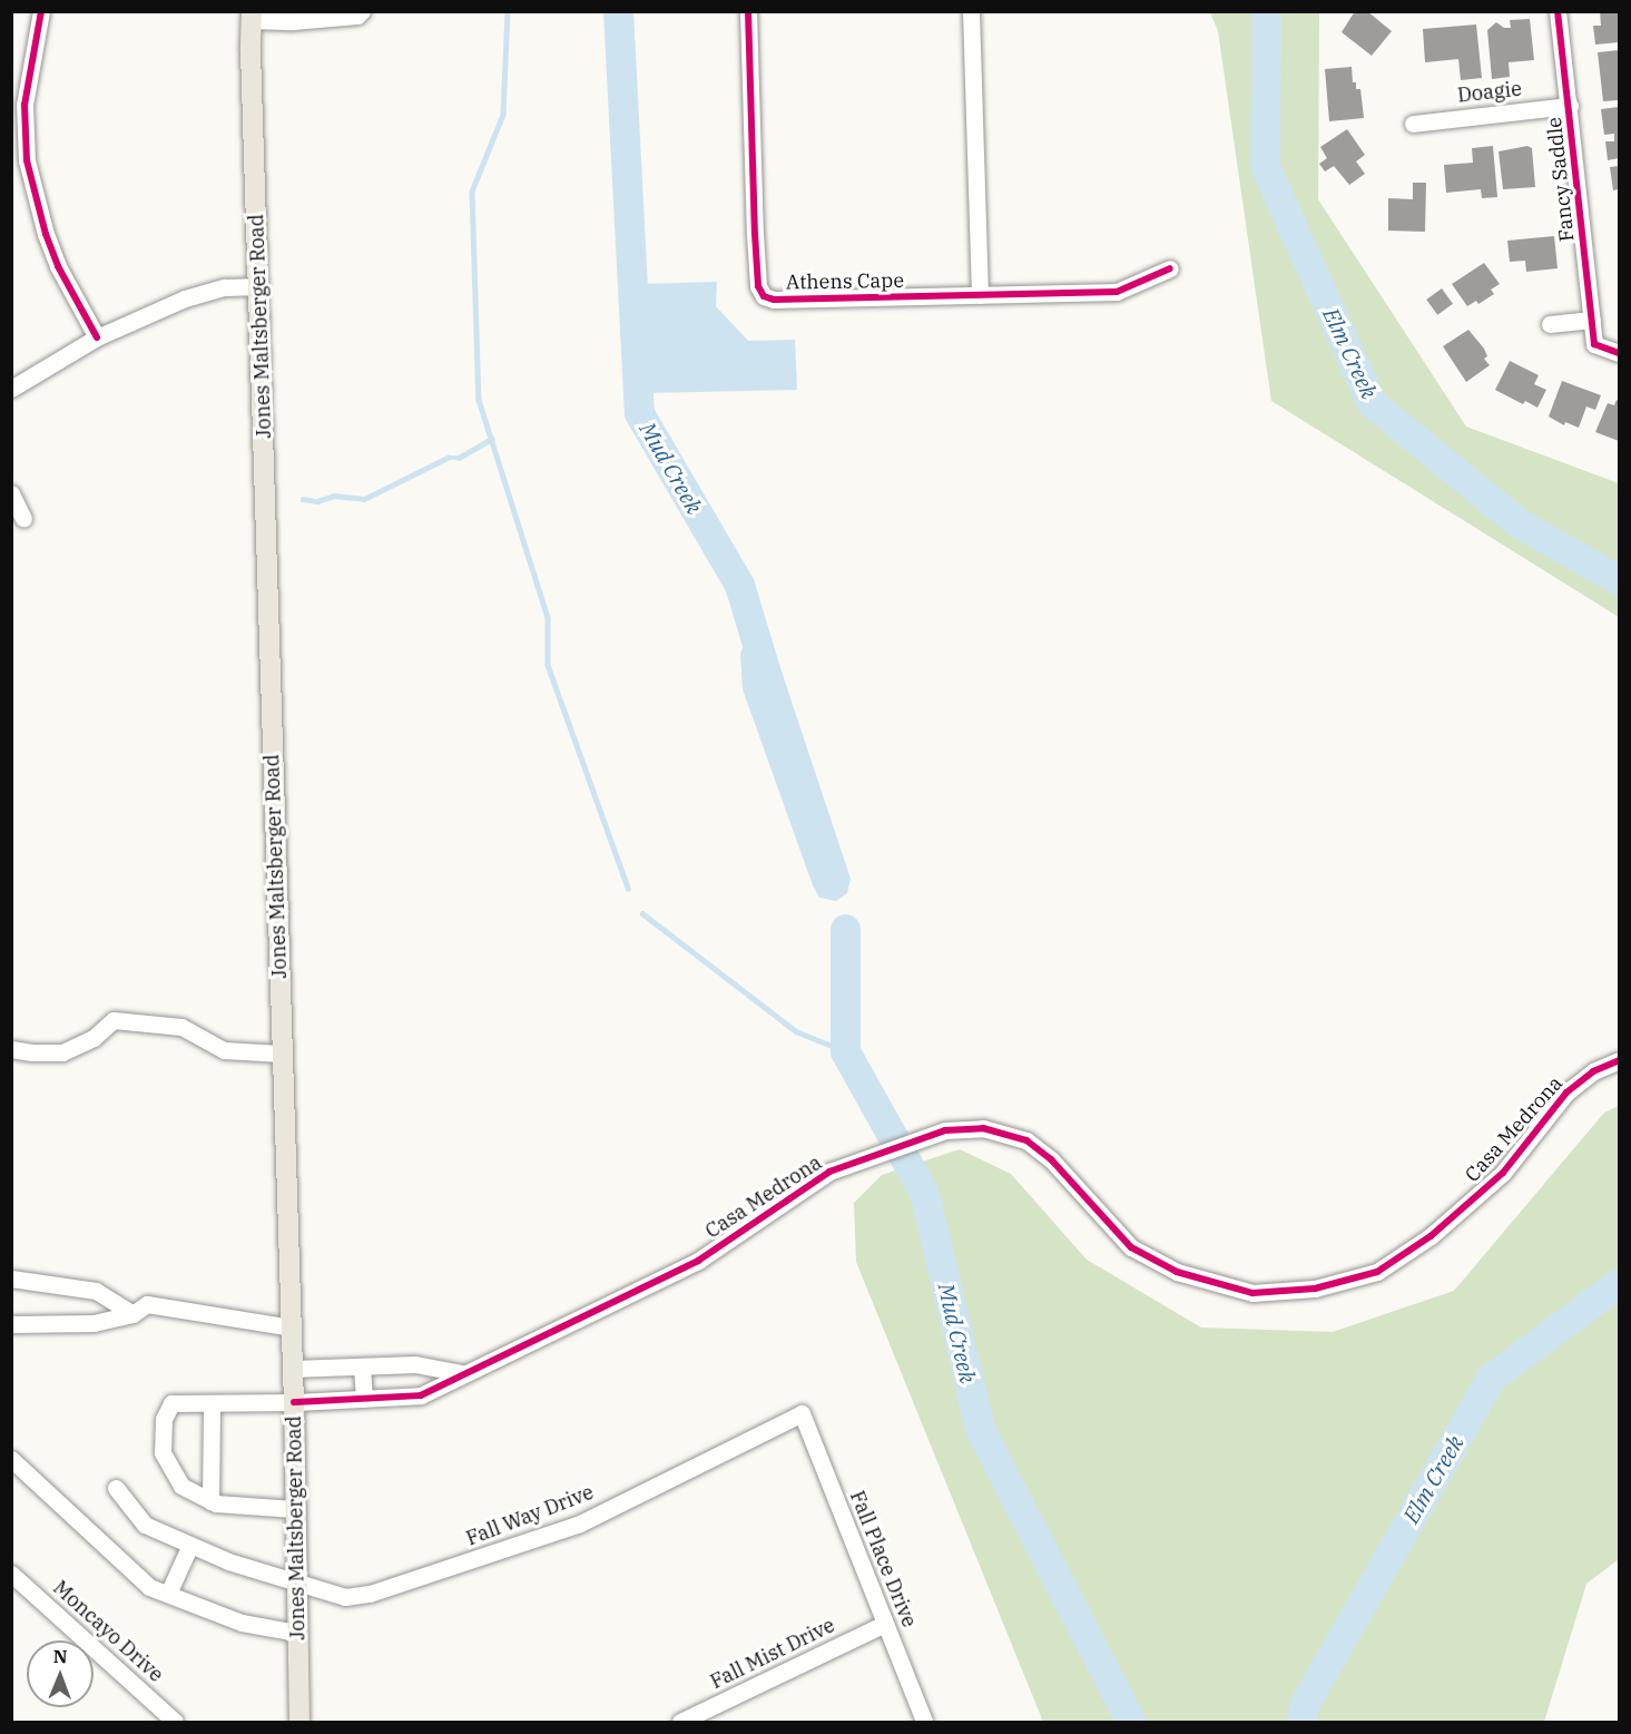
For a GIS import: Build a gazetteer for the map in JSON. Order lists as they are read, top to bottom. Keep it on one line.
{"streets":{"main road":["Jones Maltsberger Road"],"street":["Doagie","Fancy Saddle","Athens Cape","Casa Medrona","Fall Way Drive","Fall Place Drive","Moncayo Drive","Fall Mist Drive"]},"crossings":[["Doagie","Fancy Saddle"],["Jones Maltsberger Road","Casa Medrona"],["Jones Maltsberger Road","Fall Way Drive"],["Fall Way Drive","Fall Place Drive"],["Fall Place Drive","Fall Mist Drive"]],"water":["Elm Creek","Mud Creek"],"north":"top"}
